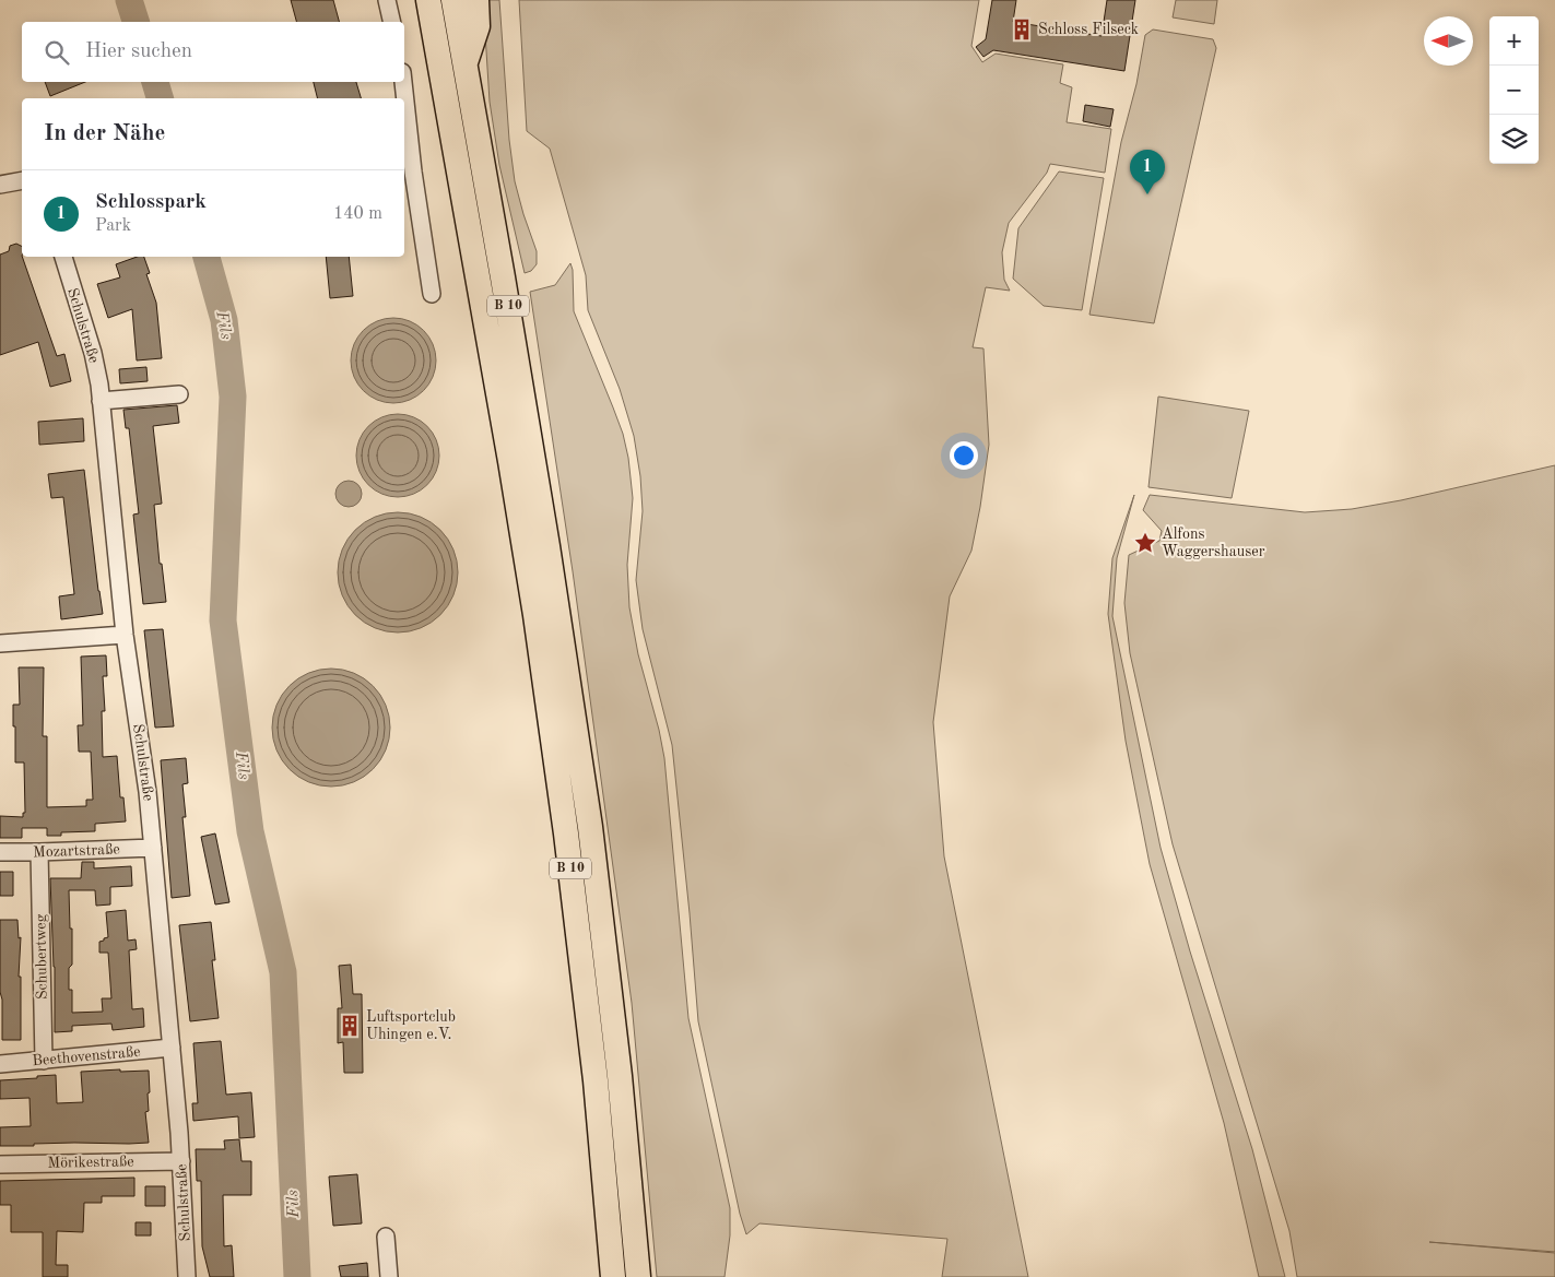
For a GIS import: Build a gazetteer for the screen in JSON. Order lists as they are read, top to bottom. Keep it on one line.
{"streets":{"highway":["B 10"],"street":["Schulstraße","Mozartstraße","Schubertweg","Beethovenstraße","Mörikestraße"]},"crossings":[["Schulstraße","Mozartstraße"],["Schulstraße","Beethovenstraße"],["Schulstraße","Mörikestraße"],["Mozartstraße","Schubertweg"],["Schubertweg","Beethovenstraße"]],"water":["Fils"],"places":{"building":["Schloss Filseck","Luftsportclub Uhingen e.V."],"place":["Alfons Waggershauser"]},"north":"left","page":{"map_buttons":["+","−"],"search":"Hier suchen","heading":"In der Nähe","pins":"1","list":[{"mark":"1","name":"Schlosspark","note":"Park","value":"140 m"}]}}
